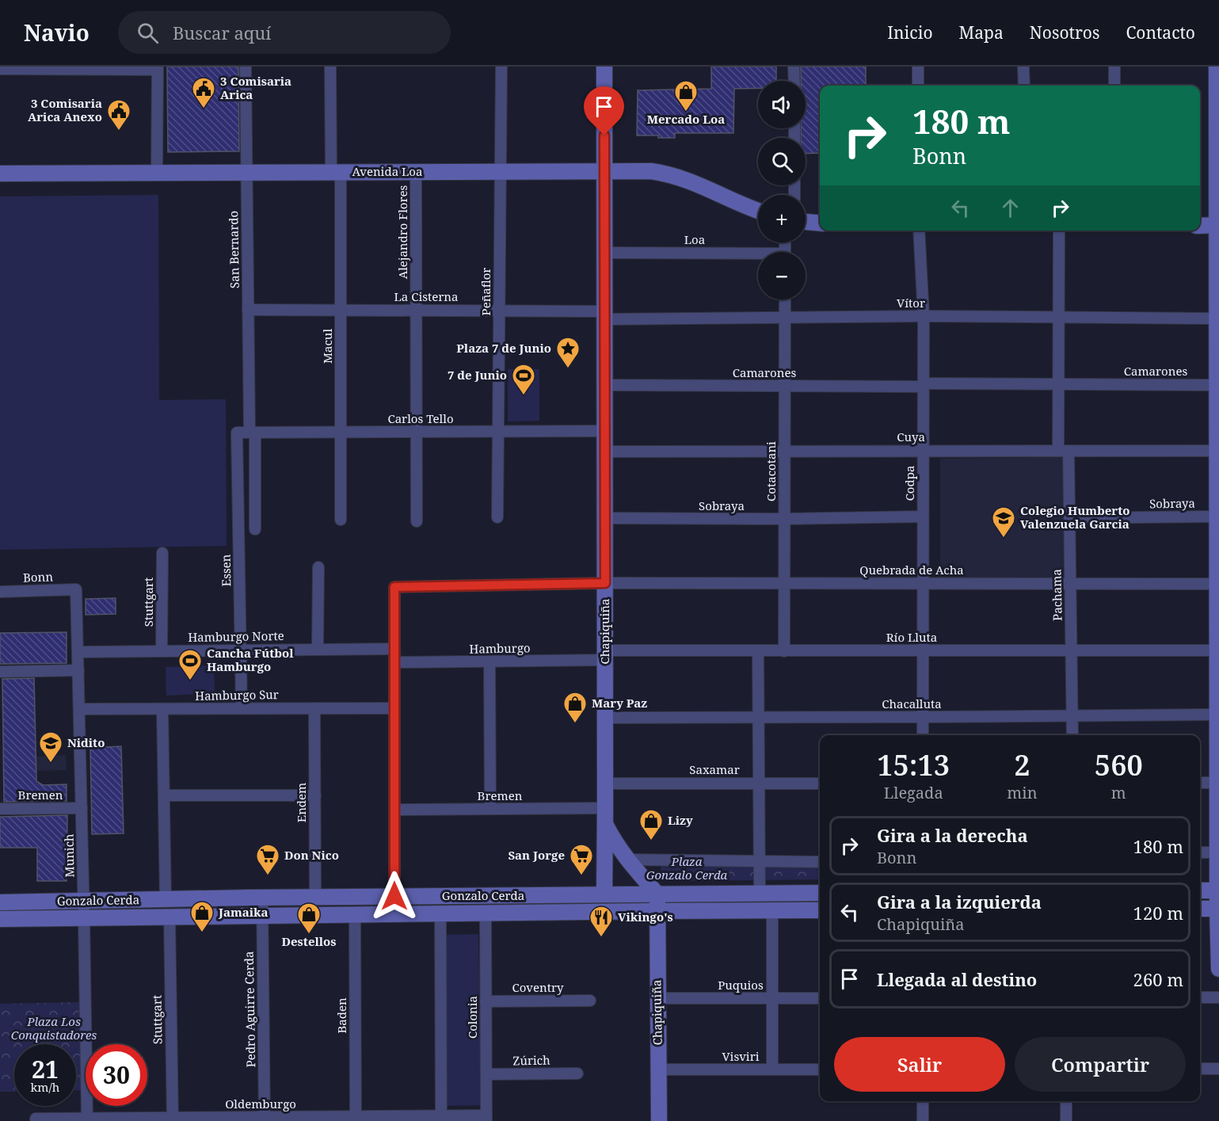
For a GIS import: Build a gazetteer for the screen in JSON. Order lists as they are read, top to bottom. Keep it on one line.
{"streets":{"street":["Avenida Loa","Alejandro Flores","Loa","San Bernardo","Peñaflor","La Cisterna","Vítor","Macul","Camarones","Carlos Tello","Cuya","Cotacotani","Codpa","Sobraya","Essen","Quebrada de Acha","Bonn","Pachama","Stuttgart","Chapiquiña","Hamburgo Norte","Río Lluta","Hamburgo","Hamburgo Sur","Chacalluta","Saxamar","Bremen","Endem","Munich","Gonzalo Cerda","Puquios","Coventry","Pedro Aguirre Cerda","Baden","Colonia","Visviri","Zúrich","Oldemburgo"]},"crossings":[["Avenida Loa","Alejandro Flores"],["Avenida Loa","San Bernardo"],["Avenida Loa","Peñaflor"],["Avenida Loa","Macul"],["Avenida Loa","Chapiquiña"],["Alejandro Flores","La Cisterna"],["Alejandro Flores","Carlos Tello"],["Loa","Chapiquiña"],["San Bernardo","La Cisterna"],["San Bernardo","Carlos Tello"],["Peñaflor","La Cisterna"],["Peñaflor","Carlos Tello"],["La Cisterna","Vítor"],["La Cisterna","Macul"],["La Cisterna","Chapiquiña"],["Vítor","Cotacotani"],["Vítor","Codpa"],["Vítor","Pachama"],["Vítor","Chapiquiña"],["Macul","Carlos Tello"],["Camarones","Cotacotani"],["Camarones","Codpa"],["Camarones","Pachama"],["Camarones","Chapiquiña"],["Carlos Tello","Essen"],["Carlos Tello","Chapiquiña"],["Cuya","Cotacotani"],["Cuya","Codpa"],["Cuya","Pachama"],["Cuya","Chapiquiña"],["Cotacotani","Sobraya"],["Cotacotani","Quebrada de Acha"],["Cotacotani","Río Lluta"],["Codpa","Sobraya"],["Codpa","Quebrada de Acha"],["Codpa","Río Lluta"],["Codpa","Chacalluta"],["Sobraya","Pachama"],["Sobraya","Chapiquiña"],["Essen","Hamburgo Norte"],["Essen","Hamburgo Sur"],["Quebrada de Acha","Pachama"],["Quebrada de Acha","Chapiquiña"],["Bonn","Munich"],["Pachama","Río Lluta"],["Pachama","Chacalluta"],["Stuttgart","Hamburgo Norte"],["Stuttgart","Gonzalo Cerda"],["Stuttgart","Oldemburgo"],["Chapiquiña","Río Lluta"],["Chapiquiña","Hamburgo"],["Chapiquiña","Chacalluta"],["Chapiquiña","Saxamar"],["Chapiquiña","Bremen"],["Chapiquiña","Gonzalo Cerda"],["Chapiquiña","Puquios"],["Chapiquiña","Visviri"],["Hamburgo Norte","Munich"],["Río Lluta","Hamburgo"],["Hamburgo Sur","Endem"],["Hamburgo Sur","Munich"],["Bremen","Munich"],["Endem","Gonzalo Cerda"],["Munich","Gonzalo Cerda"],["Munich","Oldemburgo"],["Gonzalo Cerda","Pedro Aguirre Cerda"],["Gonzalo Cerda","Baden"],["Gonzalo Cerda","Colonia"],["Coventry","Colonia"],["Pedro Aguirre Cerda","Oldemburgo"],["Baden","Oldemburgo"],["Colonia","Zúrich"],["Colonia","Oldemburgo"]],"parks":["Plaza Gonzalo Cerda","Plaza Los Conquistadores"],"places":{"public building":["3 Comisaria Arica","3 Comisaria Arica Anexo"],"shop":["Mercado Loa","Mary Paz","Lizy","Jamaika","Destellos"],"place":["Plaza 7 de Junio"],"sports":["7 de Junio","Cancha Fútbol Hamburgo"],"school or university":["Colegio Humberto Valenzuela Garcia","Nidito"],"supermarket":["Don Nico","San Jorge"],"restaurant":["Vikingo's"]},"page":{"header":"Navio","search":"Buscar aquí","nav":["Inicio","Mapa","Nosotros","Contacto"],"map_buttons":["+","−"],"turn":["180 m","Bonn"],"eta":["15:13","Llegada","2","min","560","m"],"list":[{"name":"Gira a la derecha","note":"Bonn","value":"180 m"},{"name":"Gira a la izquierda","note":"Chapiquiña","value":"120 m"},{"name":"Llegada al destino","value":"260 m"}],"buttons":["Salir","Compartir"],"speed":"21 km/h","limit":"30"}}
